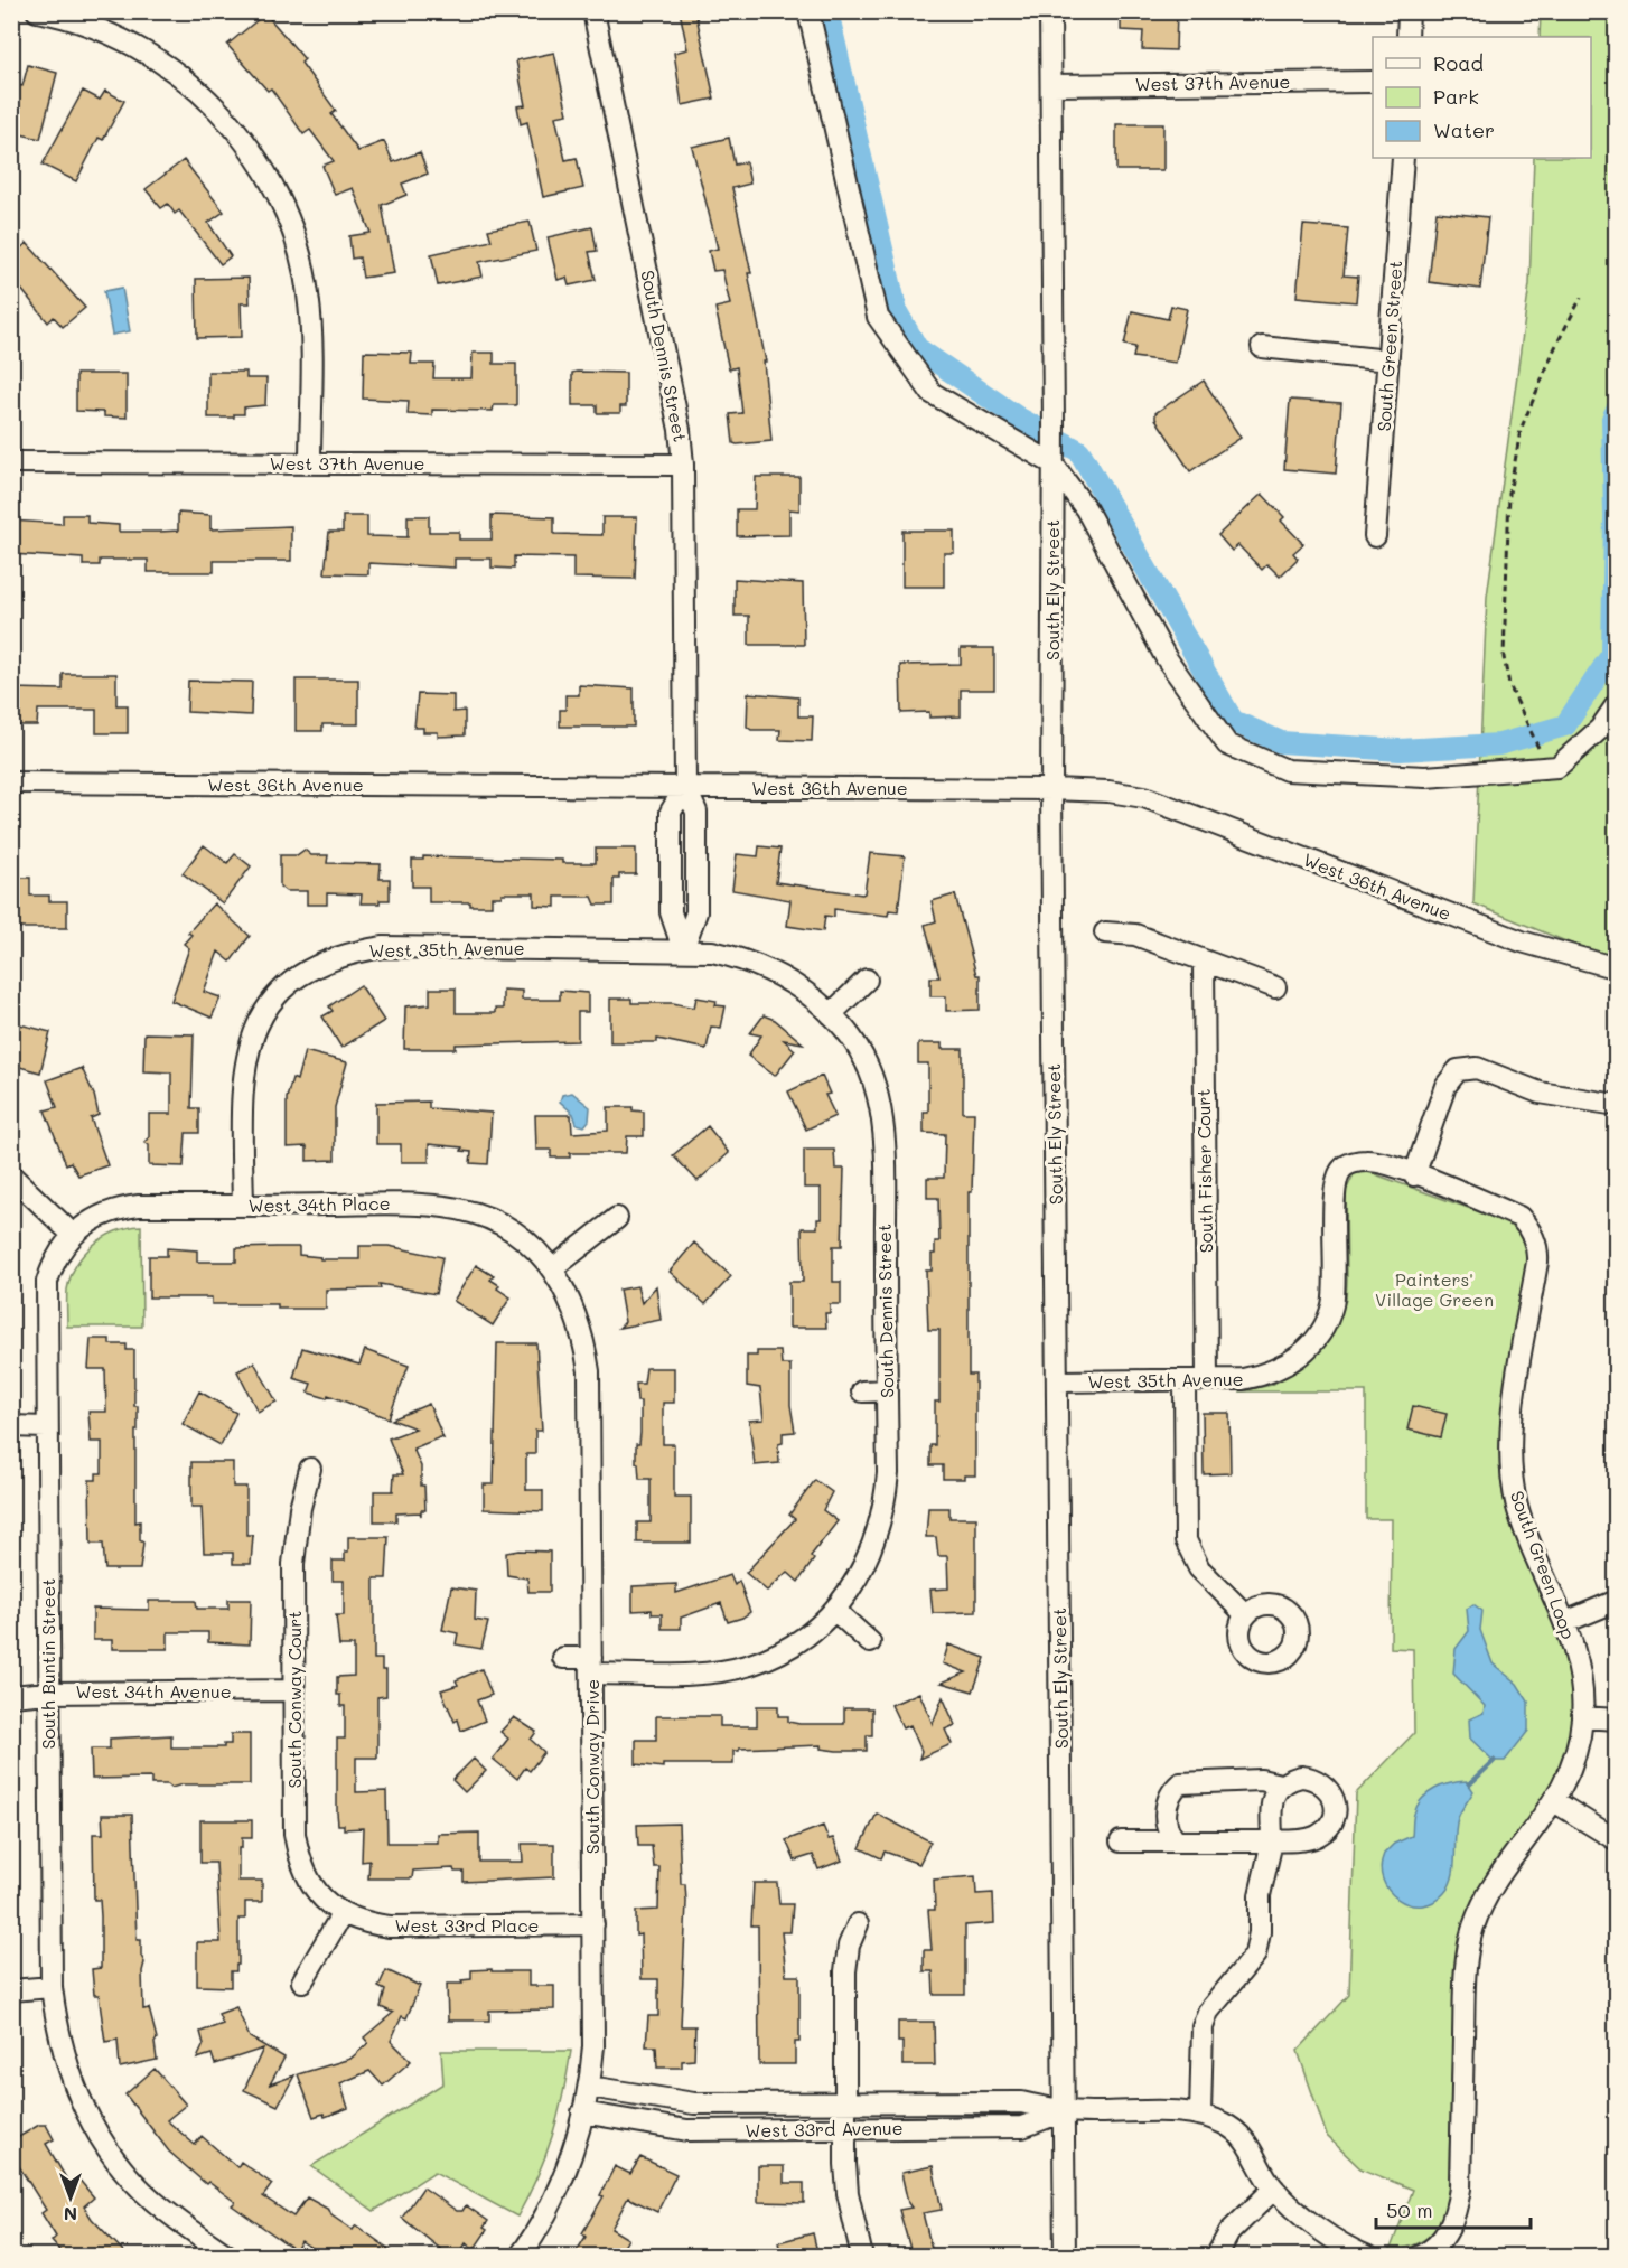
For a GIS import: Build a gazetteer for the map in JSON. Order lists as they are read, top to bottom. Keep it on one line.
{"streets":{"street":["West 37th Avenue","South Green Street","South Dennis Street","South Ely Street","West 36th Avenue","West 35th Avenue","South Fisher Court","West 34th Place","South Green Loop","South Buntin Street","West 34th Avenue","South Conway Court","South Conway Drive","West 33rd Place","West 33rd Avenue"]},"crossings":[["West 37th Avenue","South Dennis Street"],["West 37th Avenue","South Ely Street"],["South Dennis Street","West 36th Avenue"],["South Dennis Street","West 35th Avenue"],["South Ely Street","West 36th Avenue"],["South Ely Street","West 35th Avenue"],["South Ely Street","West 33rd Avenue"],["West 35th Avenue","South Fisher Court"],["West 35th Avenue","West 34th Place"],["West 35th Avenue","South Green Loop"],["West 34th Place","South Buntin Street"],["West 34th Place","South Conway Drive"],["South Buntin Street","West 34th Avenue"],["West 34th Avenue","South Conway Court"],["South Conway Court","West 33rd Place"],["South Conway Drive","West 33rd Place"],["South Conway Drive","West 33rd Avenue"]],"parks":["Painters' Village Green"],"legend":["Road","Park","Water"],"scale_bar":"50 m","north":"bottom"}
